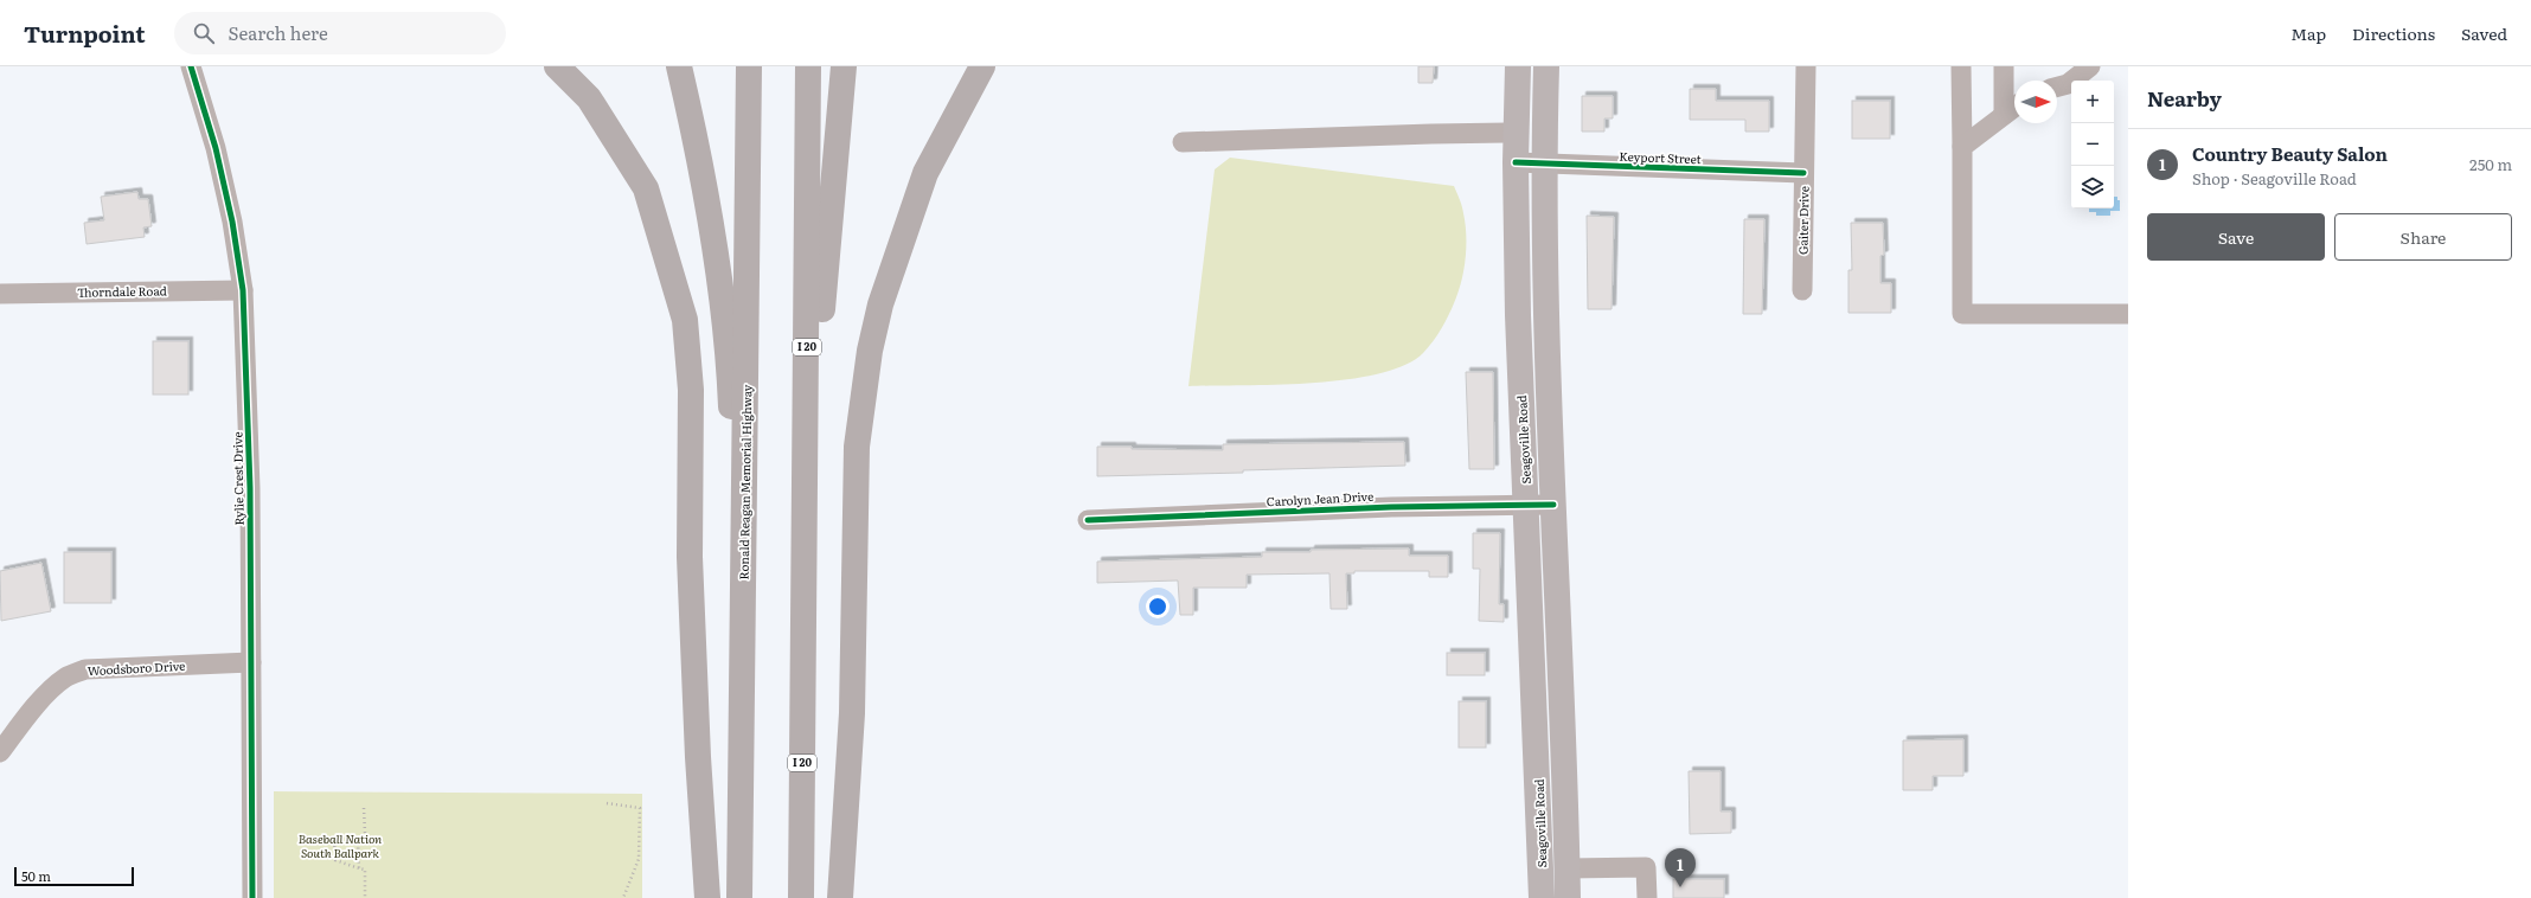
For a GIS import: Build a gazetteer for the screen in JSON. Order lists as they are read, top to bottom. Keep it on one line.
{"streets":{"highway":["I 20","Ronald Reagan Memorial Highway"],"main road":["Seagoville Road"],"street":["Keyport Street","Gaiter Drive","Thorndale Road","Rylie Crest Drive","Carolyn Jean Drive","Woodsboro Drive"]},"crossings":[["Keyport Street","Gaiter Drive"],["Keyport Street","Seagoville Road"],["Thorndale Road","Rylie Crest Drive"],["Seagoville Road","Carolyn Jean Drive"],["Rylie Crest Drive","Woodsboro Drive"]],"parks":["Baseball Nation South Ballpark"],"scale_bar":"50 m","north":"right","page":{"header":"Turnpoint","search":"Search here","nav":["Map","Directions","Saved"],"heading":"Nearby","map_buttons":["+","−"],"list":[{"mark":"1","name":"Country Beauty Salon","note":"Shop · Seagoville Road","value":"250 m"}],"buttons":["Save","Share"],"pins":"1","scale":"50 m"}}
